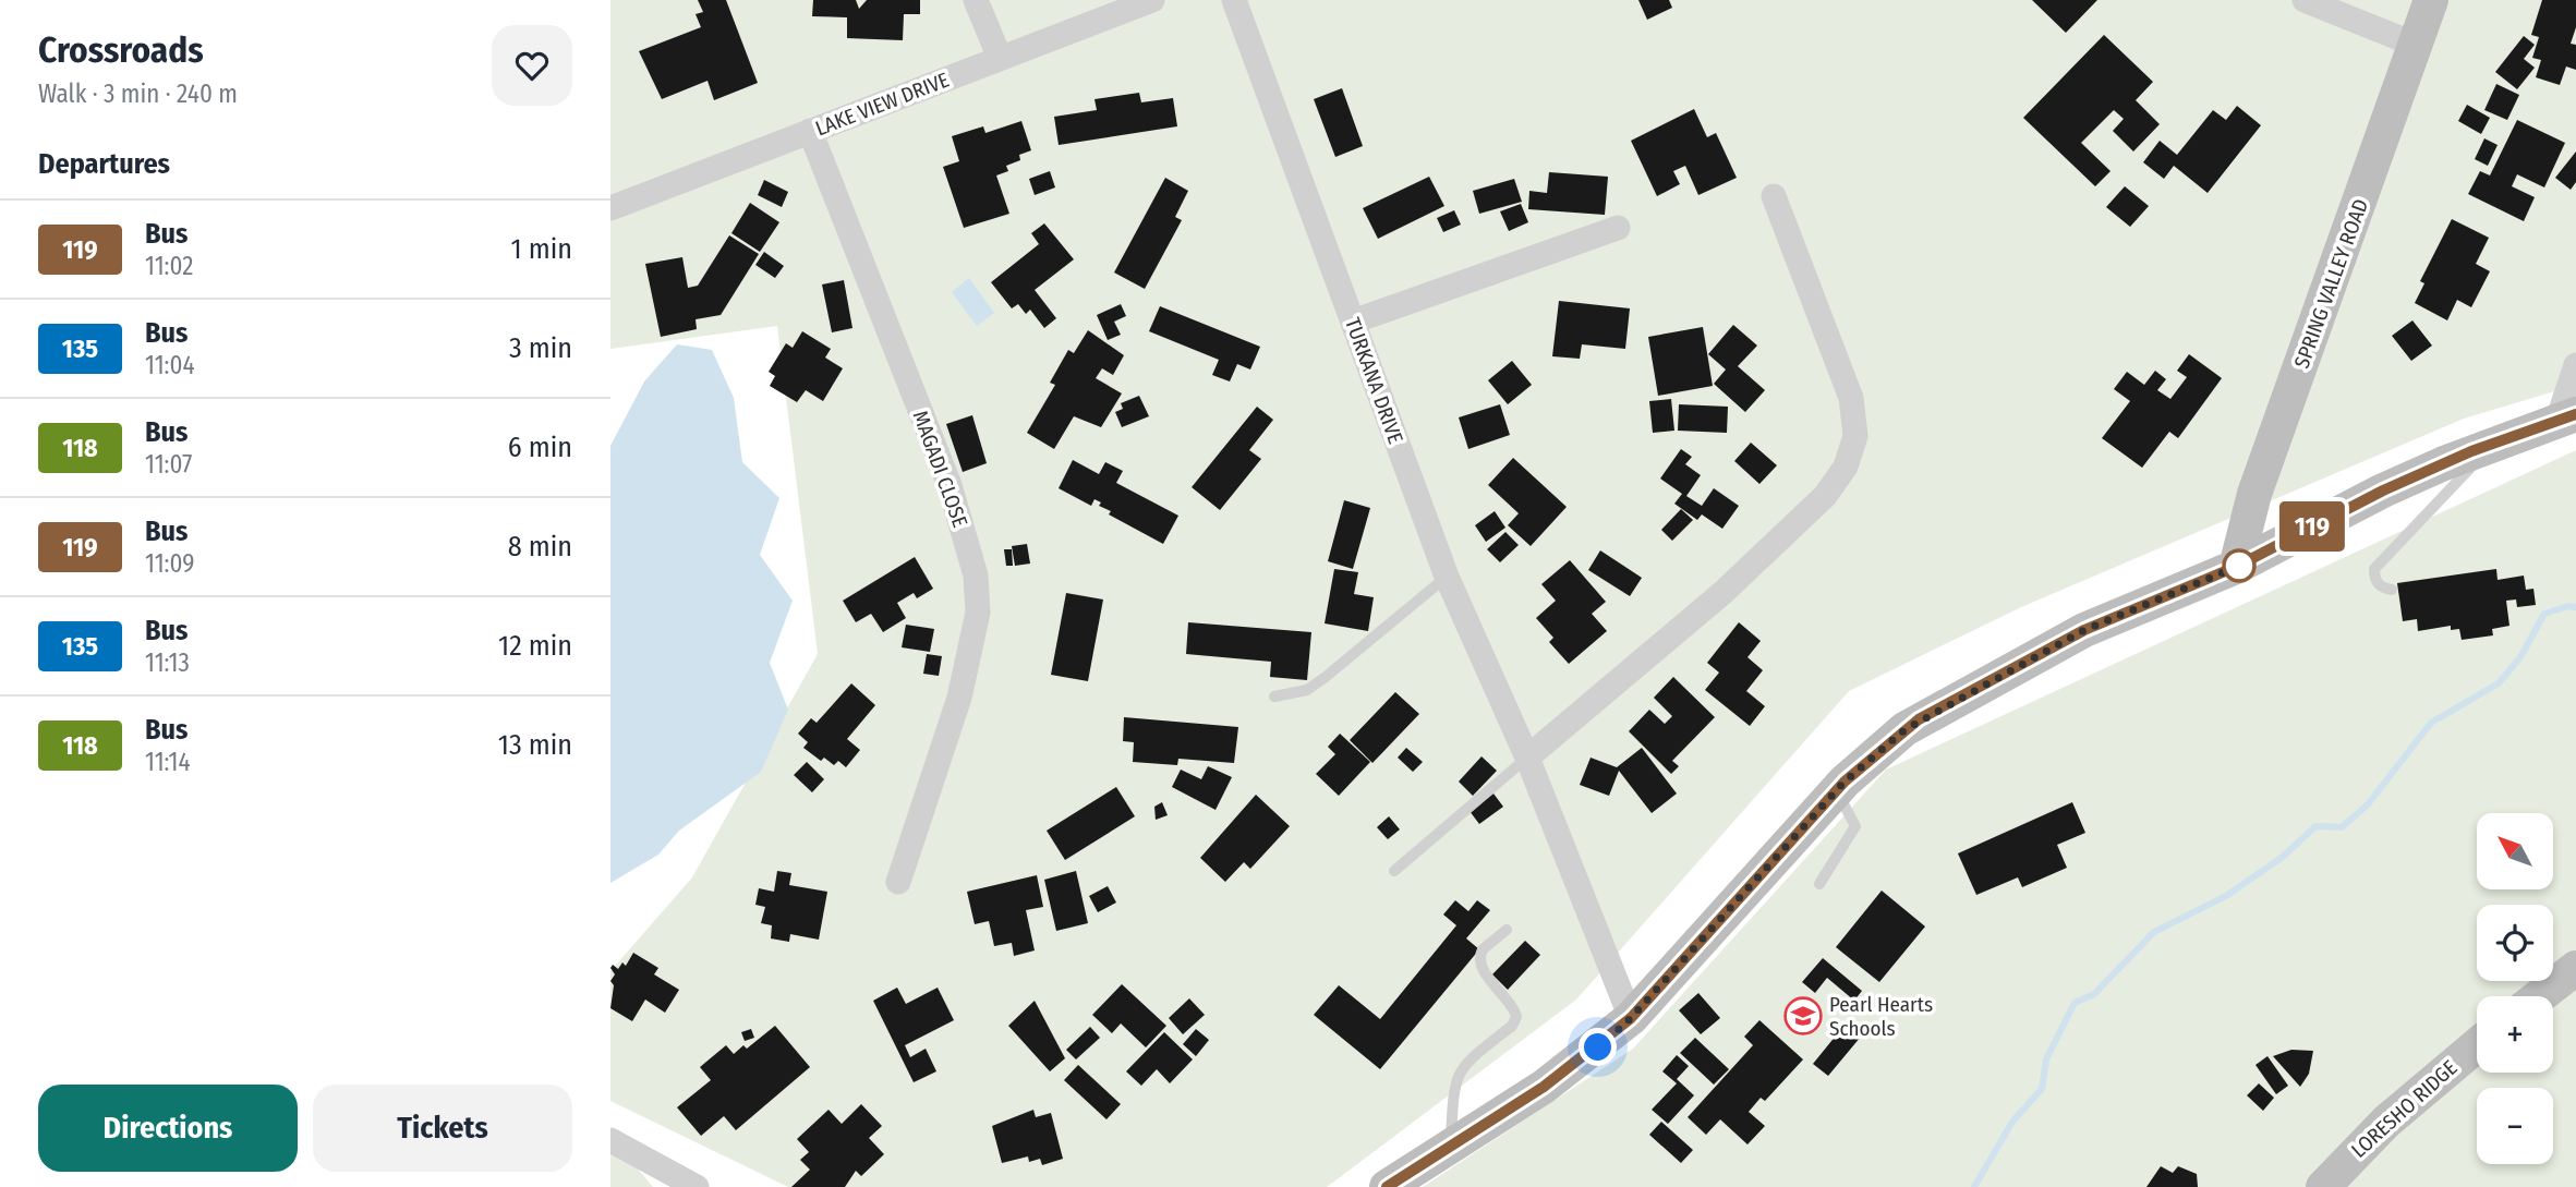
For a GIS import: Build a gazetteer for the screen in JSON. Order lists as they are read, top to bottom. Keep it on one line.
{"streets":{"main road":["SPRING VALLEY ROAD","LORESHO RIDGE"],"street":["LAKE VIEW DRIVE","TURKANA DRIVE","MAGADI CLOSE"]},"crossings":[["LAKE VIEW DRIVE","MAGADI CLOSE"]],"places":{"school or university":["Pearl Hearts Schools"]},"lines":["bus line 119"],"north":"top left","page":{"heading":[["Crossroads","Walk · 3 min · 240 m"],"Departures"],"on_map":"119","list":[{"mark":"119","name":"Bus","note":"11:02","value":"1 min"},{"mark":"135","name":"Bus","note":"11:04","value":"3 min"},{"mark":"118","name":"Bus","note":"11:07","value":"6 min"},{"mark":"119","name":"Bus","note":"11:09","value":"8 min"},{"mark":"135","name":"Bus","note":"11:13","value":"12 min"},{"mark":"118","name":"Bus","note":"11:14","value":"13 min"}],"map_buttons":["+","−"],"buttons":["Directions","Tickets"]}}
